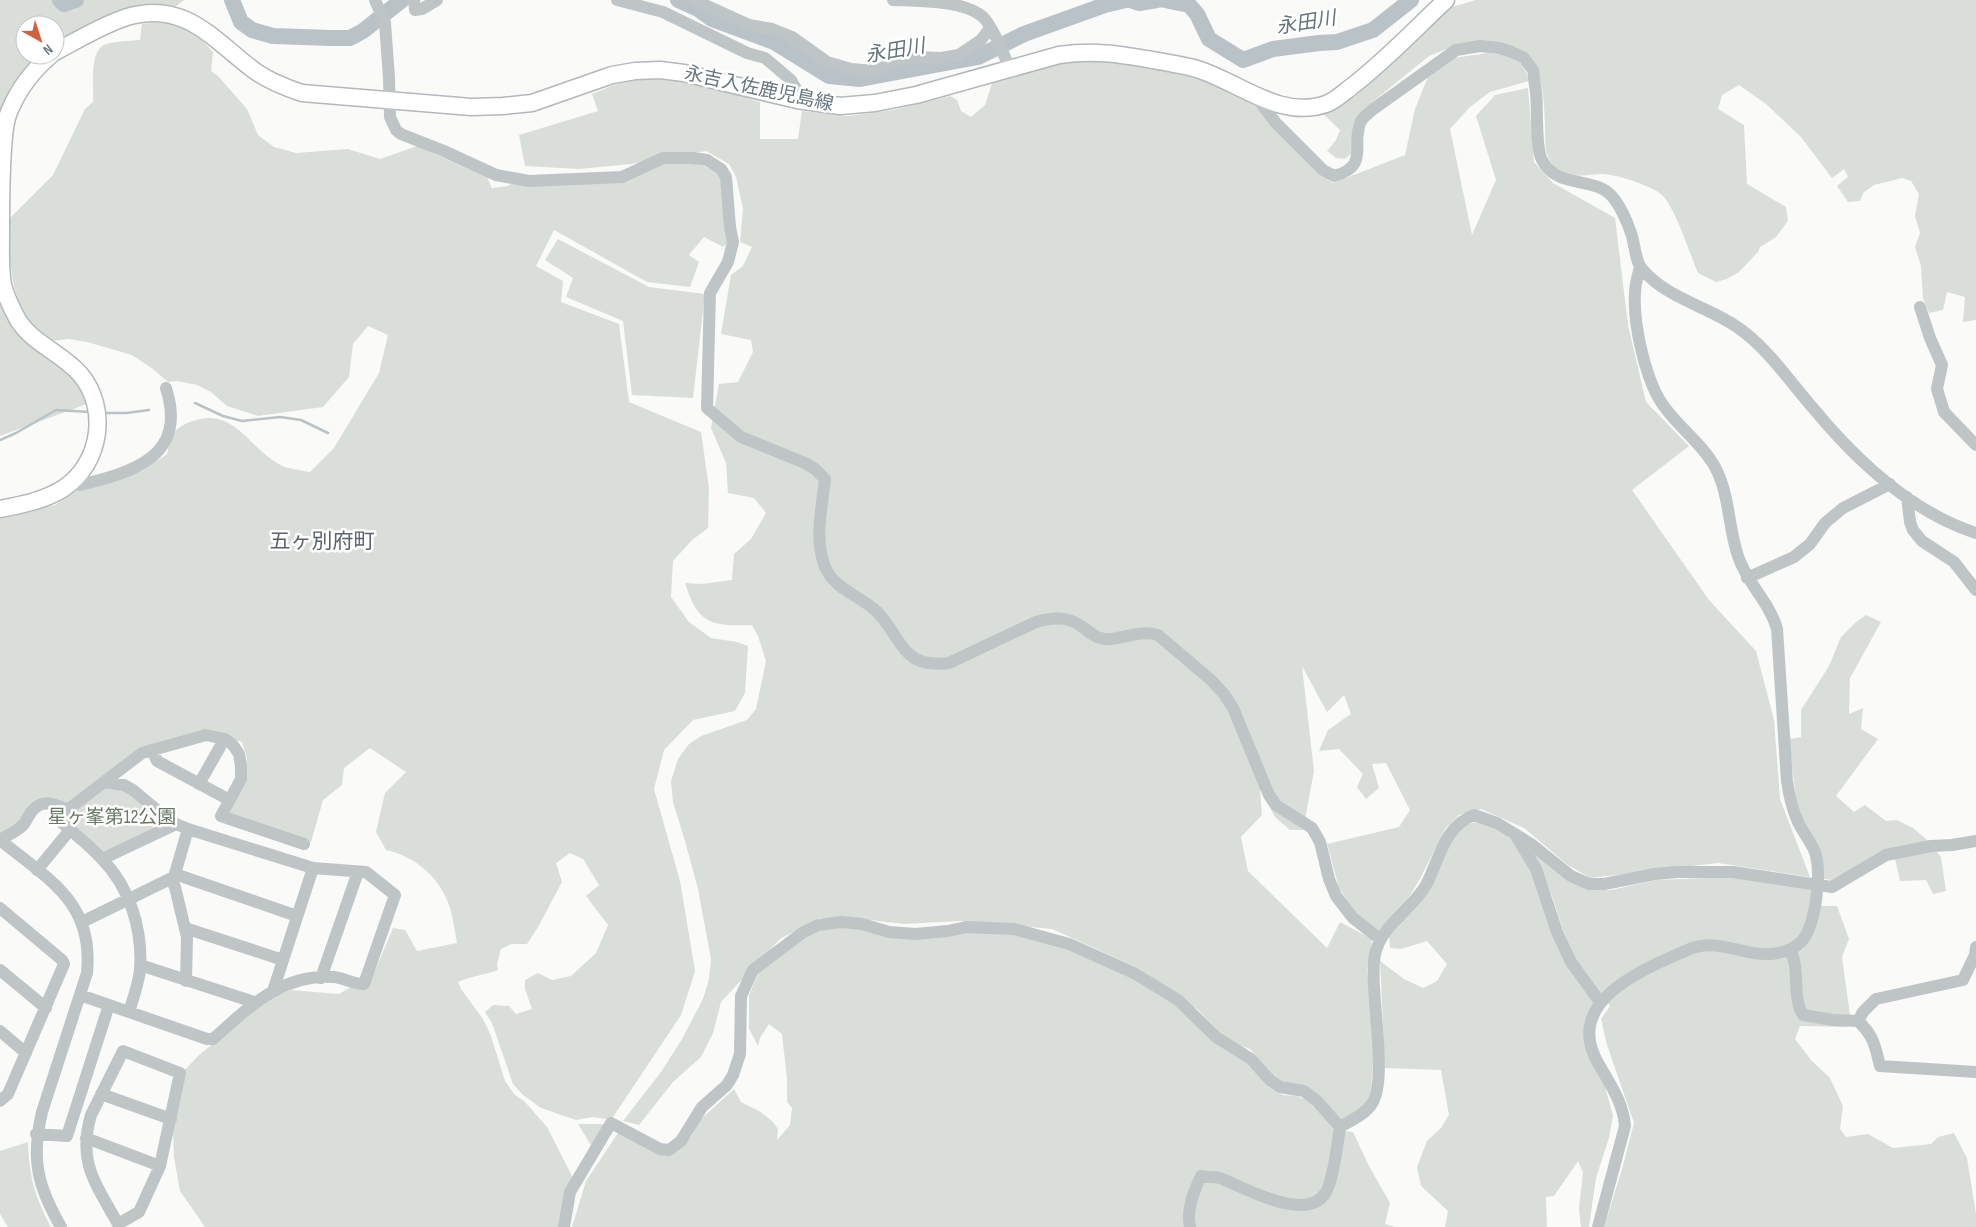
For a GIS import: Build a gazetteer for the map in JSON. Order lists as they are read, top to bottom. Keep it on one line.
{"streets":{"main road":["永吉入佐鹿児島線"]},"districts":["五ヶ別府町"],"water":["永田川"],"parks":["星ヶ峯第12公園"],"north":"bottom right"}
